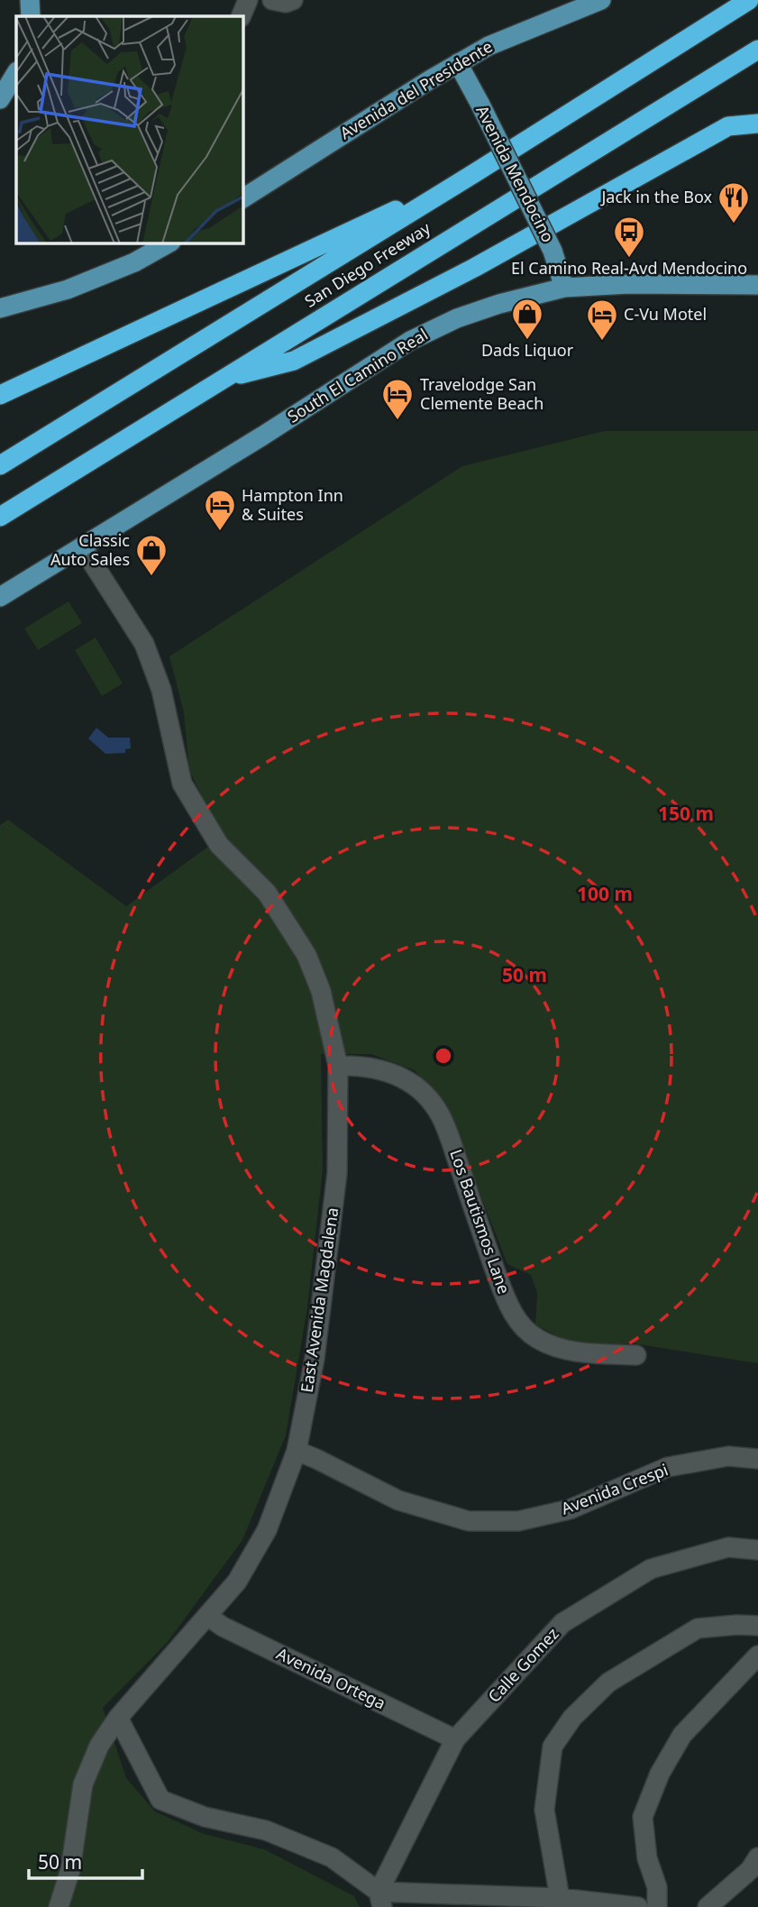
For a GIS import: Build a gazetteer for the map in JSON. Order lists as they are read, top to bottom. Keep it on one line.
{"streets":{"highway":["San Diego Freeway"],"main road":["Avenida del Presidente","Avenida Mendocino","South El Camino Real"],"street":["Los Bautismos Lane","East Avenida Magdalena","Avenida Crespi","Calle Gomez","Avenida Ortega"]},"crossings":[["Avenida del Presidente","Avenida Mendocino"],["Avenida Mendocino","South El Camino Real"],["South El Camino Real","East Avenida Magdalena"],["Los Bautismos Lane","East Avenida Magdalena"],["East Avenida Magdalena","Avenida Crespi"],["East Avenida Magdalena","Avenida Ortega"],["Calle Gomez","Avenida Ortega"]],"places":{"restaurant":["Jack in the Box"],"bus stop":["El Camino Real-Avd Mendocino"],"shop":["Dads Liquor","Classic Auto Sales"],"hotel":["C-Vu Motel","Travelodge San Clemente Beach","Hampton Inn & Suites"]},"scale_bar":"50 m","rings":["150 m","100 m","50 m"]}
